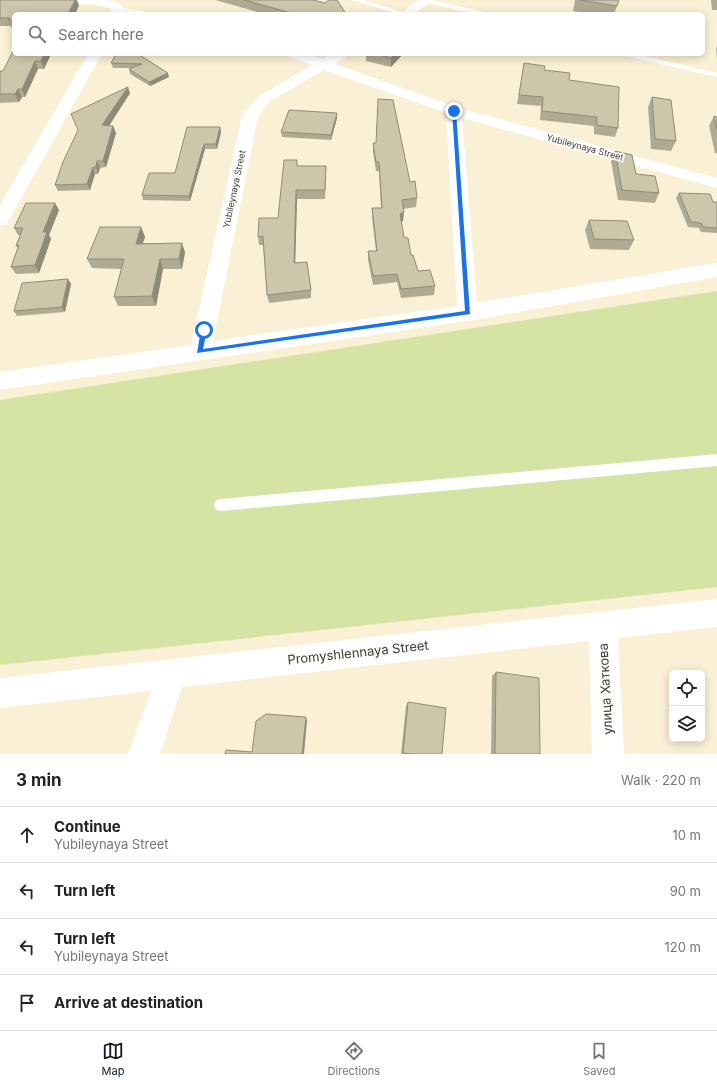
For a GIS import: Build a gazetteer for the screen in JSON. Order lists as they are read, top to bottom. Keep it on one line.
{"streets":{"street":["Yubileynaya Street","Promyshlennaya Street","улица Хаткова"]},"crossings":[["Promyshlennaya Street","улица Хаткова"]],"page":{"search":"Search here","heading":["3 min","Walk · 220 m"],"list":[["Continue","Yubileynaya Street","10 m"],["Turn left","90 m"],["Turn left","Yubileynaya Street","120 m"],"Arrive at destination"],"nav":["Map","Directions","Saved"]}}
